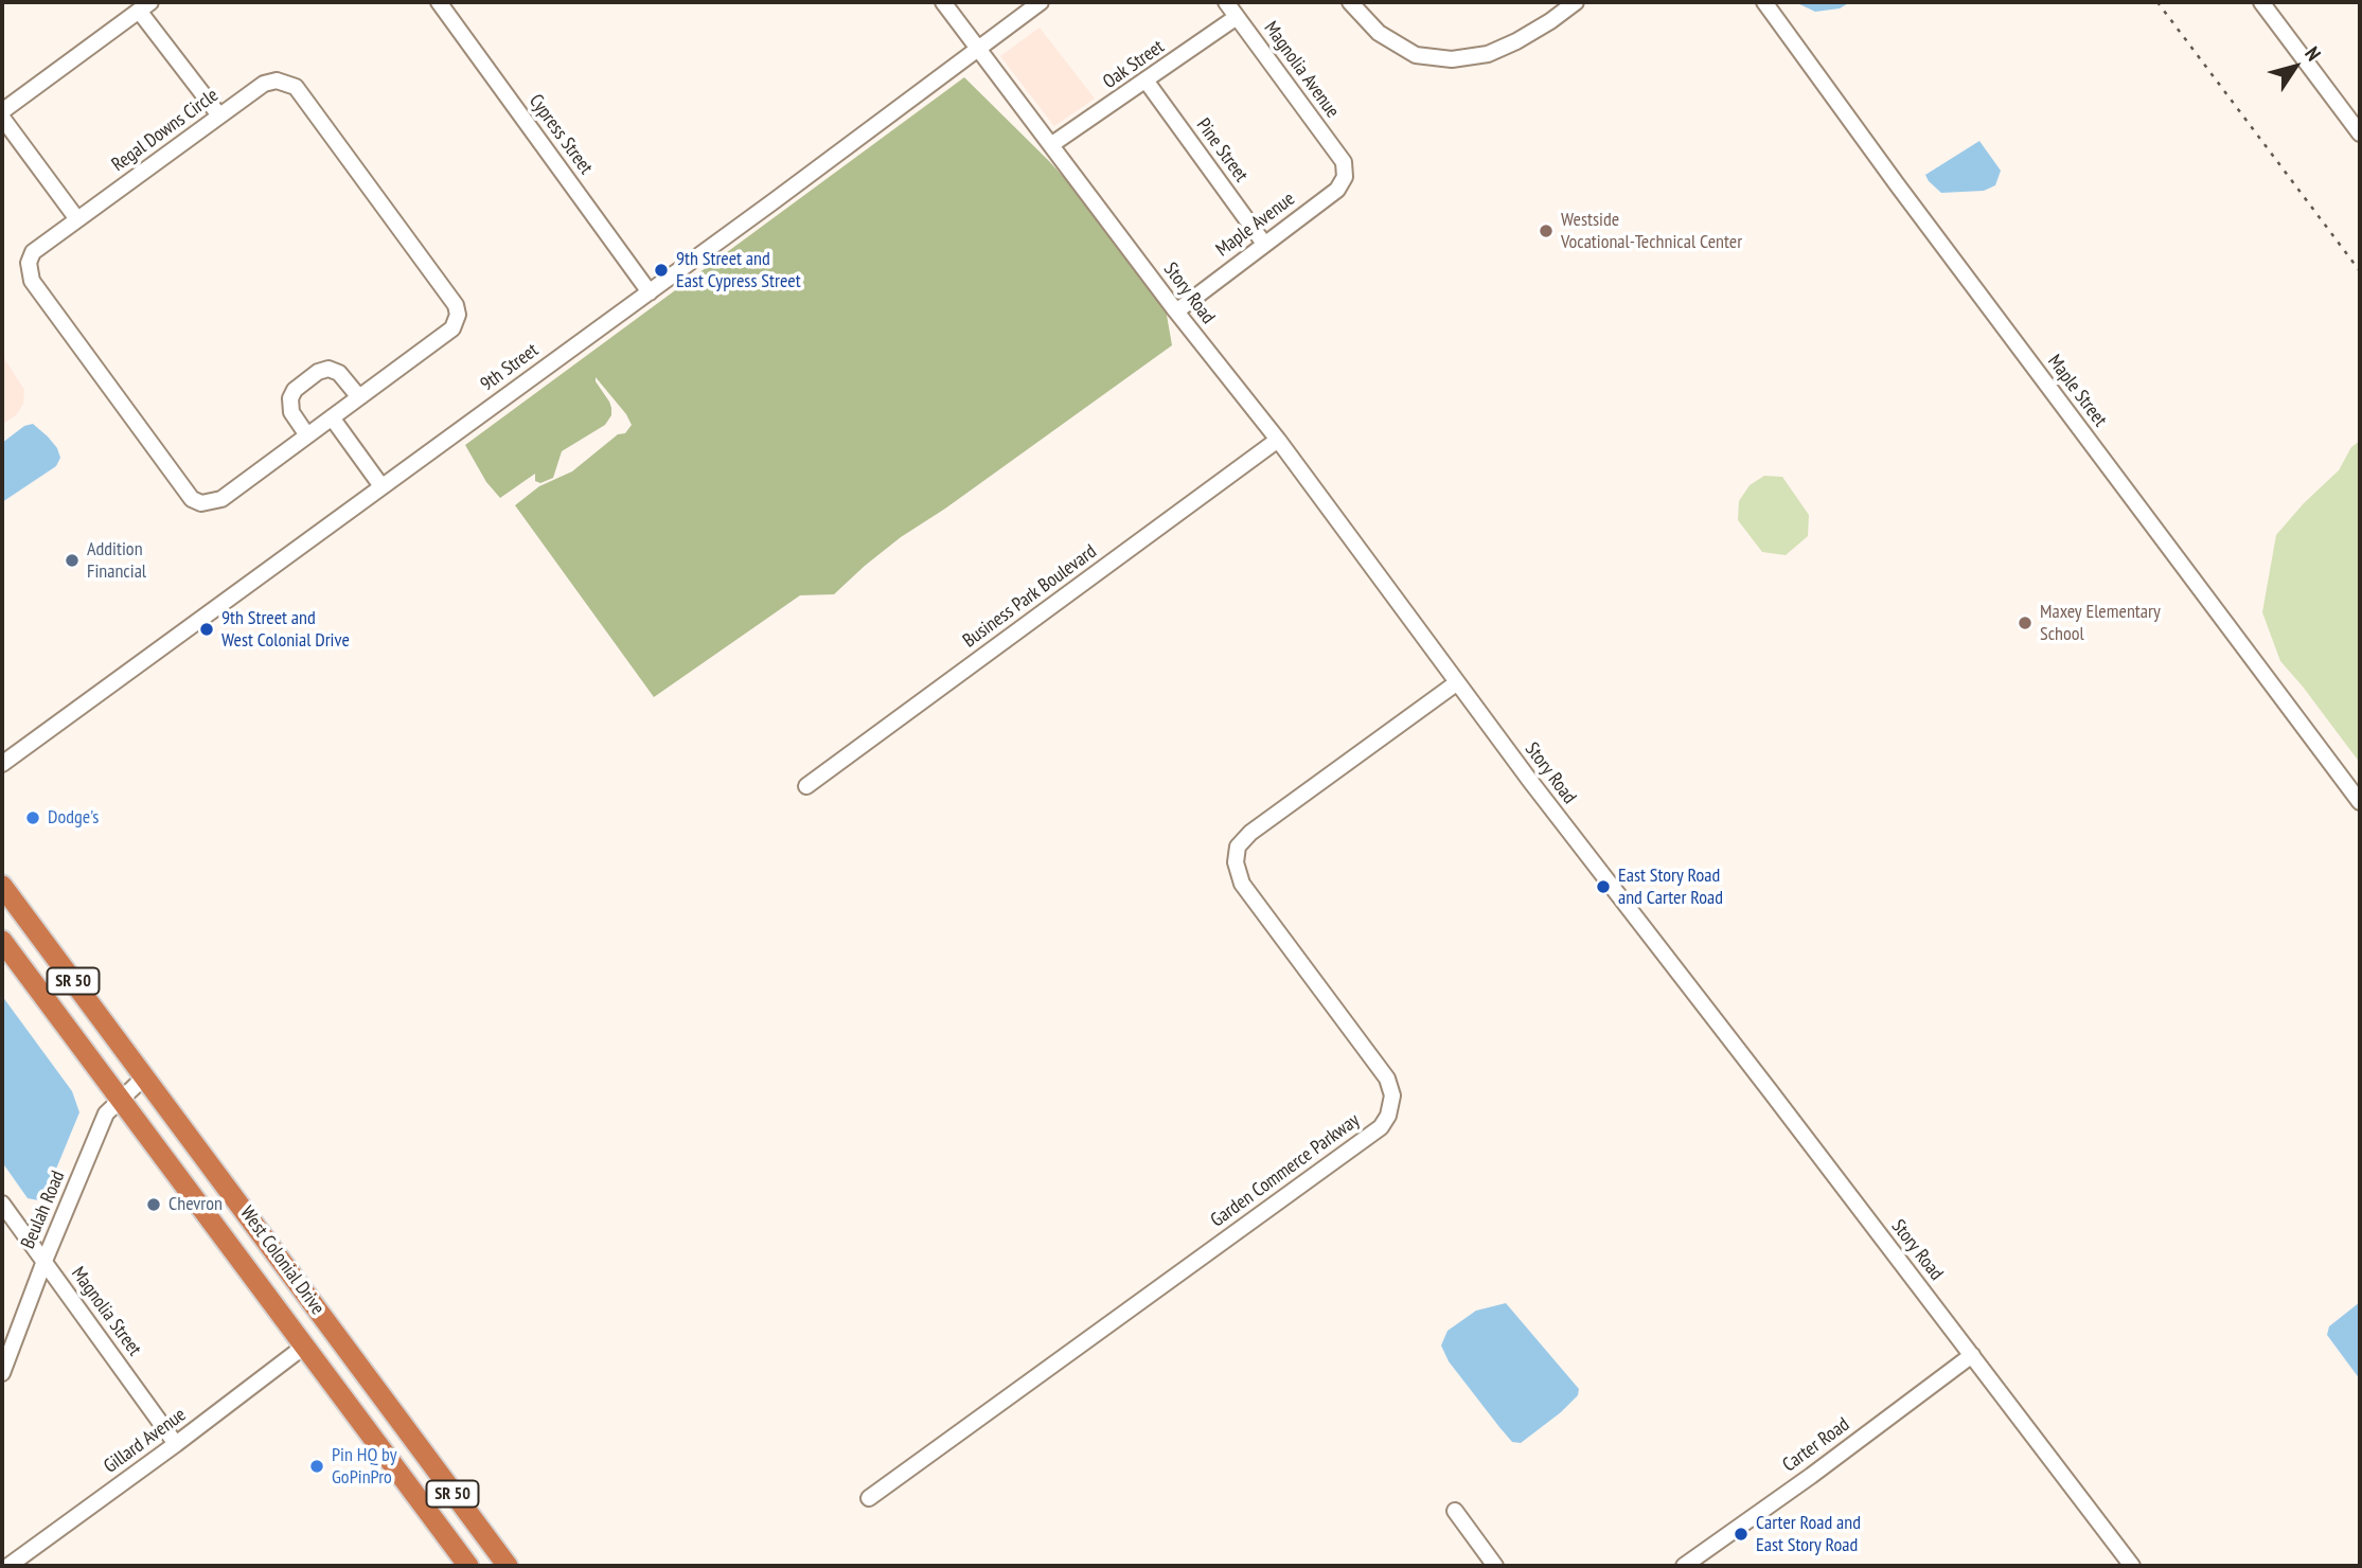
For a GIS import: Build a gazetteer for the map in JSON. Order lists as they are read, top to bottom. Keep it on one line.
{"streets":{"highway":["SR 50","West Colonial Drive"],"street":["Oak Street","Magnolia Avenue","Regal Downs Circle","Cypress Street","Pine Street","Maple Avenue","Story Road","9th Street","Maple Street","Business Park Boulevard","Garden Commerce Parkway","Beulah Road","Magnolia Street","Gillard Avenue","Carter Road"]},"crossings":[["Oak Street","Magnolia Avenue"],["Oak Street","Pine Street"],["Oak Street","Story Road"],["Magnolia Avenue","Maple Avenue"],["Cypress Street","9th Street"],["Pine Street","Maple Avenue"],["Maple Avenue","Story Road"],["Story Road","9th Street"],["Story Road","Business Park Boulevard"],["Story Road","Garden Commerce Parkway"],["Story Road","Carter Road"],["Beulah Road","West Colonial Drive"],["Beulah Road","Magnolia Street"],["West Colonial Drive","Gillard Avenue"],["Magnolia Street","Gillard Avenue"]],"places":["Westside Vocational-Technical Center","9th Street and East Cypress Street","Addition Financial","Maxey Elementary School","9th Street and West Colonial Drive","Dodge's","East Story Road and Carter Road","Chevron","Pin HQ by GoPinPro","Carter Road and East Story Road"],"north":"top right"}
